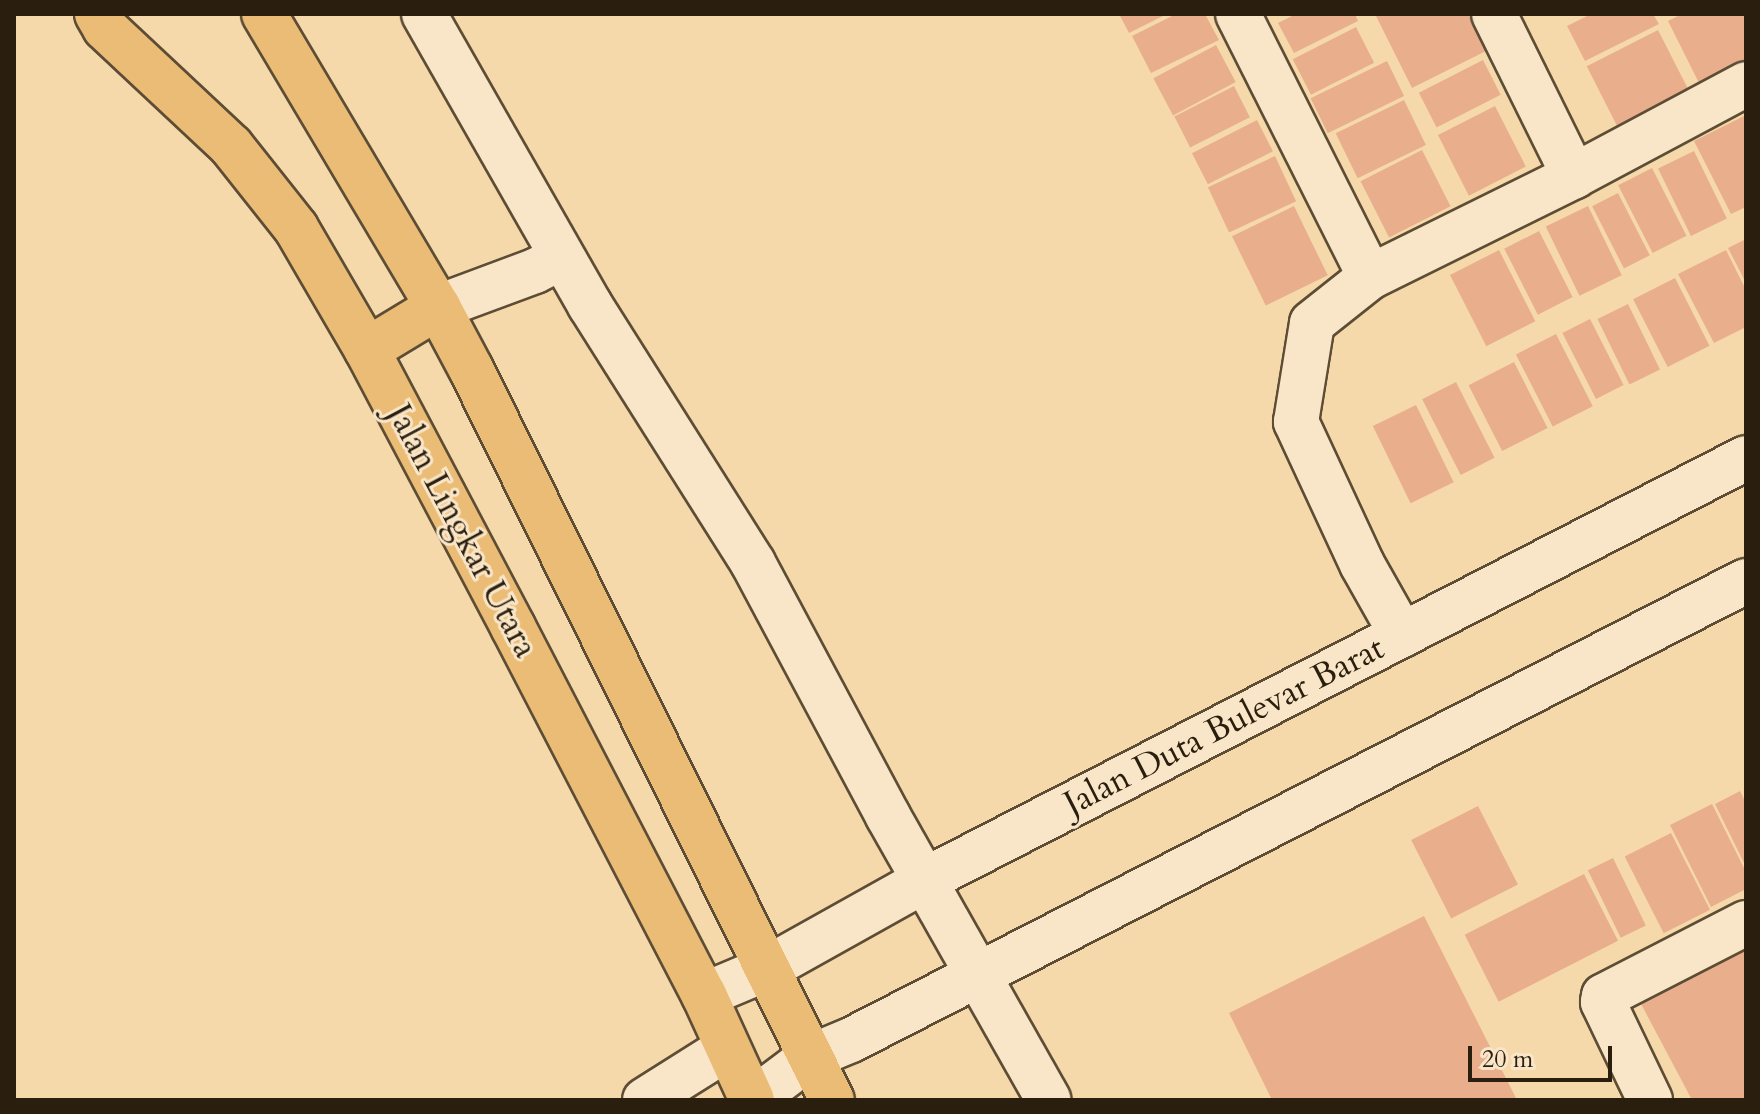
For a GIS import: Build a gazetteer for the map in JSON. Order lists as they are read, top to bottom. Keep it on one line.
{"streets":{"main road":["Jalan Lingkar Utara"],"street":["Jalan Duta Bulevar Barat"]},"crossings":[["Jalan Lingkar Utara","Jalan Duta Bulevar Barat"]],"scale_bar":"20 m"}
